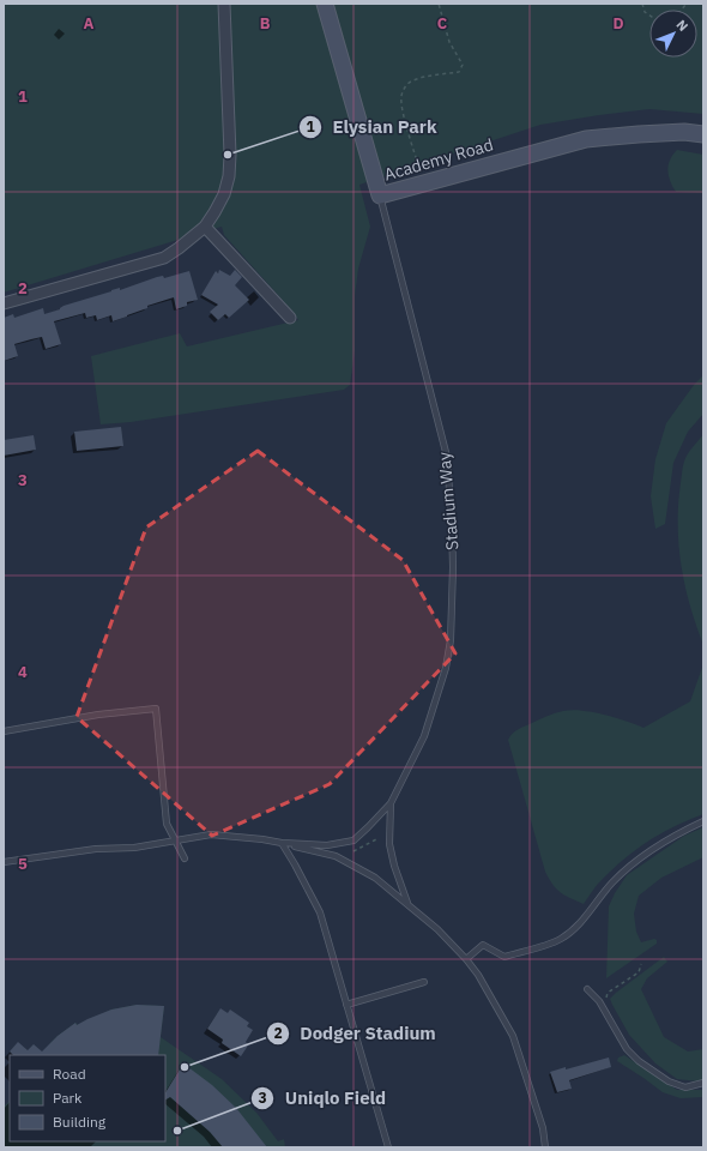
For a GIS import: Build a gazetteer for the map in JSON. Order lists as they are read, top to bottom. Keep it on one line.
{"streets":{"main road":["Academy Road"],"lane":["Stadium Way"]},"crossings":[["Academy Road","Stadium Way"]],"places":["Elysian Park","Dodger Stadium","Uniqlo Field"],"legend":["Road","Park","Building"],"north":"top right","grid":{"columns":["A","B","C","D"],"rows":["1","2","3","4","5"]}}
